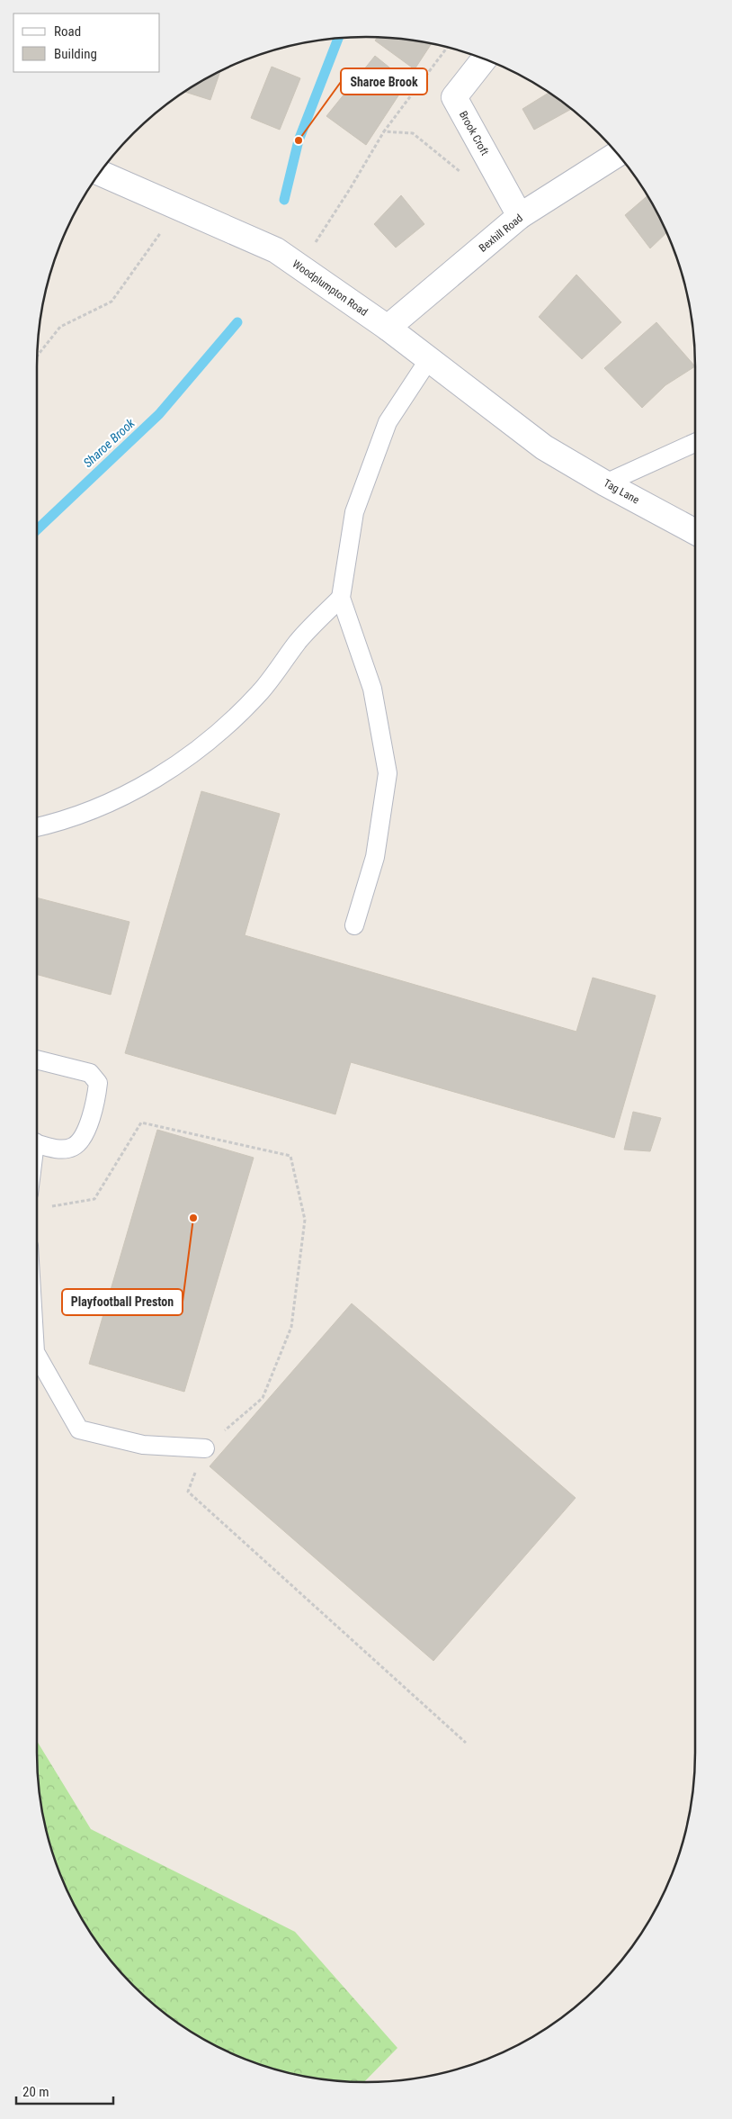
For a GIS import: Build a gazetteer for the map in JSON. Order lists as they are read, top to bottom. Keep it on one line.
{"streets":{"main road":["Brook Croft","Bexhill Road","Woodplumpton Road","Tag Lane"]},"crossings":[["Brook Croft","Bexhill Road"],["Bexhill Road","Woodplumpton Road"],["Woodplumpton Road","Tag Lane"]],"water":["Sharoe Brook"],"places":["Sharoe Brook","Playfootball Preston"],"legend":["Road","Building"],"scale_bar":"20 m"}
